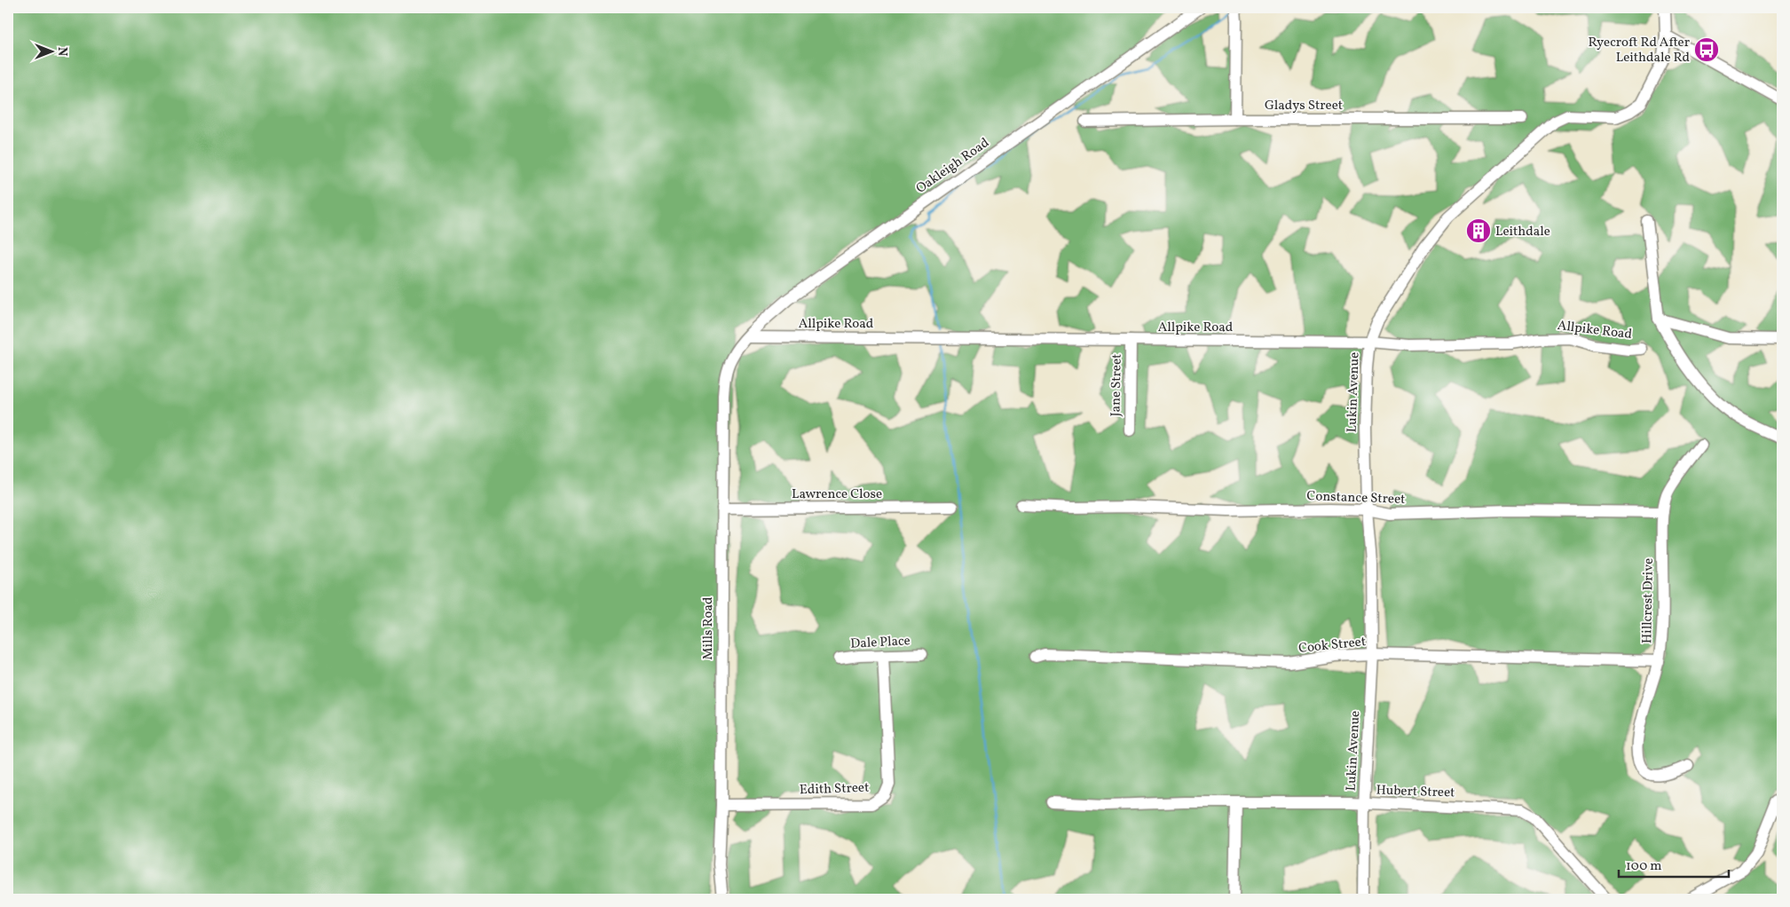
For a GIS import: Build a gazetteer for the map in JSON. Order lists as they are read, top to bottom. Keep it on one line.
{"streets":{"street":["Gladys Street","Oakleigh Road","Allpike Road","Jane Street","Lukin Avenue","Lawrence Close","Constance Street","Hillcrest Drive","Mills Road","Dale Place","Cook Street","Edith Street","Hubert Street"]},"crossings":[["Oakleigh Road","Allpike Road"],["Oakleigh Road","Mills Road"],["Allpike Road","Jane Street"],["Allpike Road","Lukin Avenue"],["Lukin Avenue","Constance Street"],["Lukin Avenue","Cook Street"],["Lukin Avenue","Hubert Street"],["Lawrence Close","Mills Road"],["Constance Street","Hillcrest Drive"],["Hillcrest Drive","Cook Street"],["Mills Road","Edith Street"],["Dale Place","Edith Street"]],"places":{"bus stop":["Ryecroft Rd After Leithdale Rd"],"building":["Leithdale"]},"scale_bar":"100 m","north":"right"}
